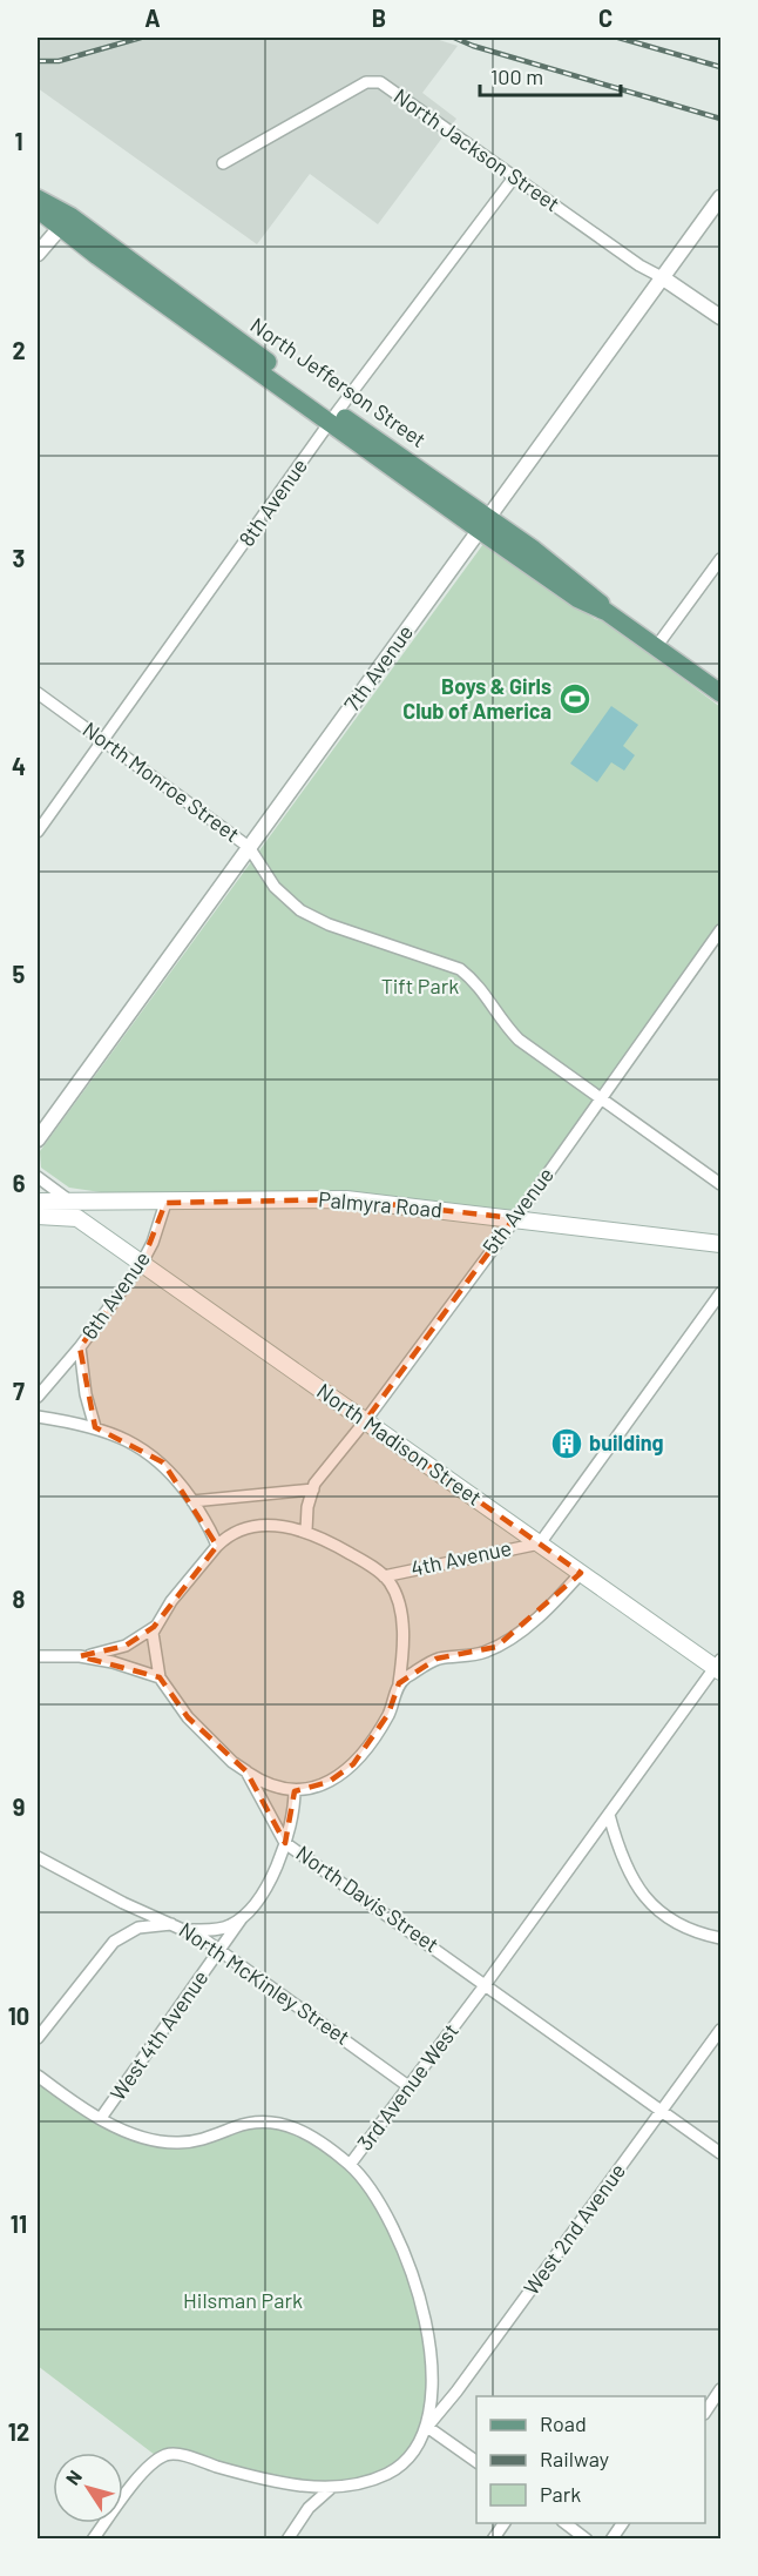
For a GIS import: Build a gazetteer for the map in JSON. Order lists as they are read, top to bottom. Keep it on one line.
{"streets":{"main road":["North Jefferson Street","Palmyra Road","North Madison Street"],"street":["North Jackson Street","8th Avenue","7th Avenue","North Monroe Street","5th Avenue","6th Avenue","4th Avenue","North Davis Street","North McKinley Street","West 4th Avenue","3rd Avenue West","West 2nd Avenue"]},"crossings":[["North Jackson Street","8th Avenue"],["North Jackson Street","7th Avenue"],["North Jefferson Street","8th Avenue"],["North Jefferson Street","7th Avenue"],["8th Avenue","North Monroe Street"],["7th Avenue","North Monroe Street"],["North Monroe Street","5th Avenue"],["Palmyra Road","5th Avenue"],["Palmyra Road","6th Avenue"],["5th Avenue","North Madison Street"],["5th Avenue","4th Avenue"],["5th Avenue","North Davis Street"],["5th Avenue","West 4th Avenue"],["6th Avenue","North Madison Street"],["North Madison Street","4th Avenue"],["North Madison Street","3rd Avenue West"],["4th Avenue","North Davis Street"],["4th Avenue","West 4th Avenue"],["North Davis Street","West 4th Avenue"],["North Davis Street","3rd Avenue West"],["North Davis Street","West 2nd Avenue"],["North McKinley Street","West 4th Avenue"],["North McKinley Street","3rd Avenue West"],["3rd Avenue West","West 2nd Avenue"]],"parks":["Tift Park","Hilsman Park"],"places":{"sports":["Boys & Girls Club of America"],"building":["building"]},"legend":["Road","Railway","Park"],"scale_bar":"100 m","north":"top left","grid":{"columns":["A","B","C"],"rows":["1","2","3","4","5","6","7","8","9","10","11","12"]}}
